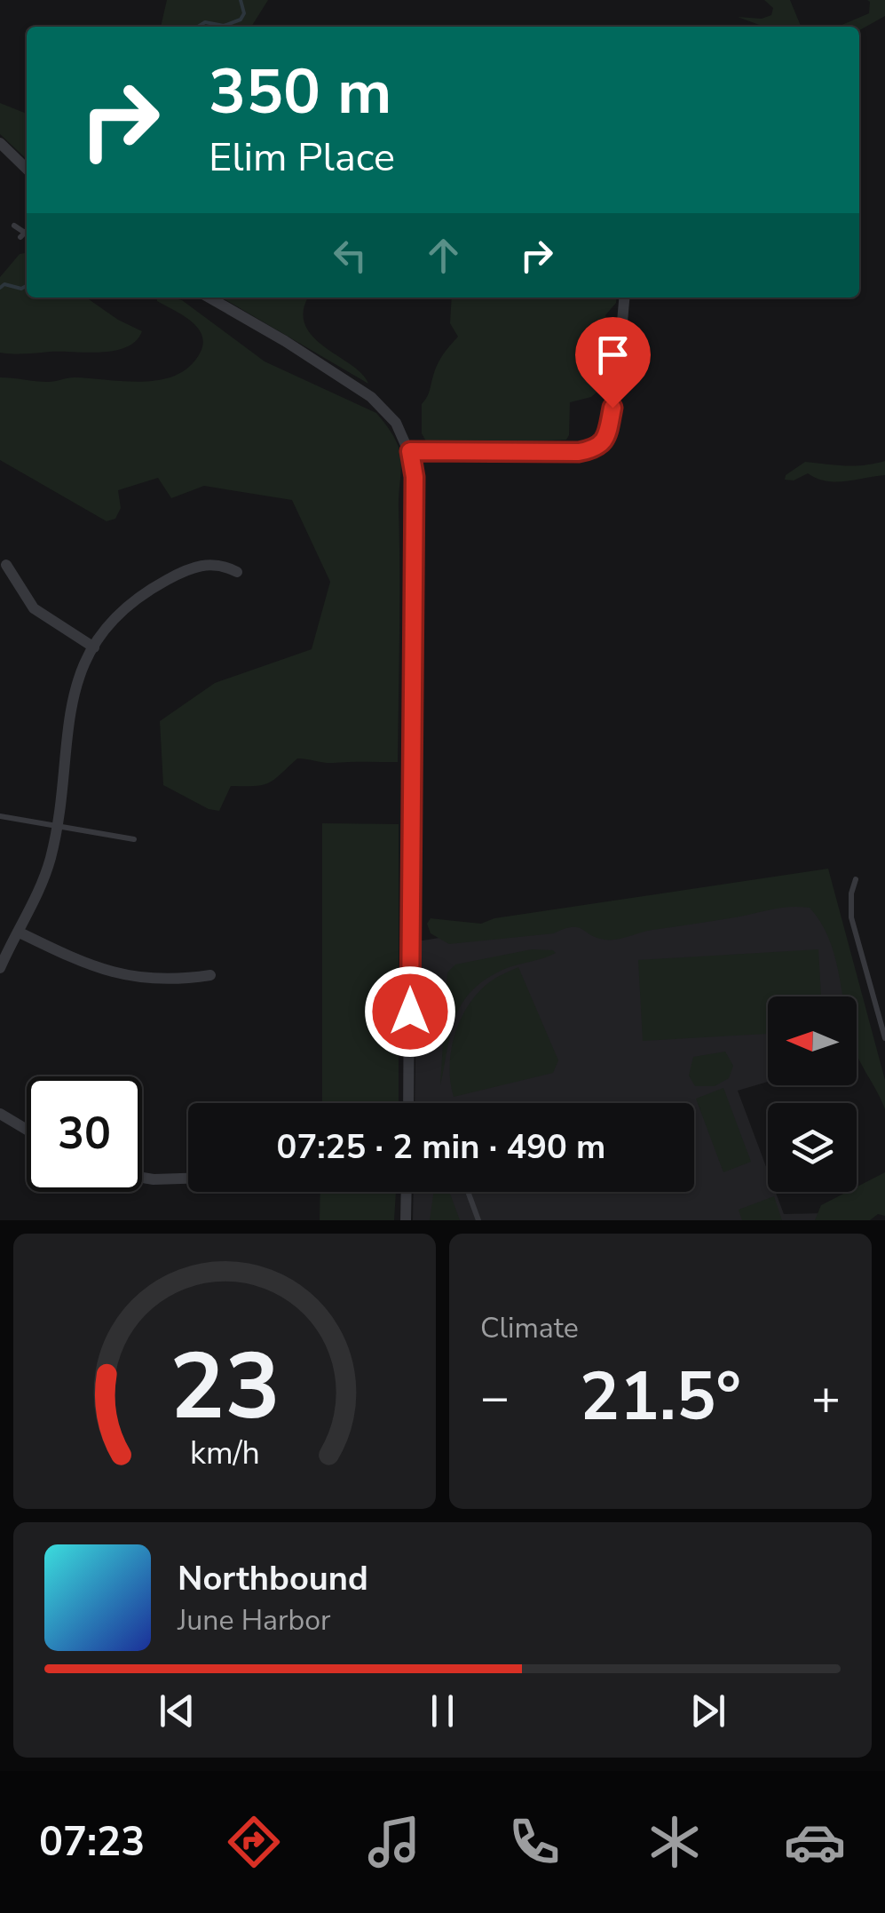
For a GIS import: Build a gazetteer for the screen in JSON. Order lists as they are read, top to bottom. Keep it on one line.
{"north":"left","page":{"turn":["350 m","Elim Place"],"limit":"30","trip":"07:25 · 2 min · 490 m","tile":"Climate","heat":["−","21.5°","+"],"song":["Northbound","June Harbor"],"tabs":"07:23","gauge":["23","km/h"]}}
